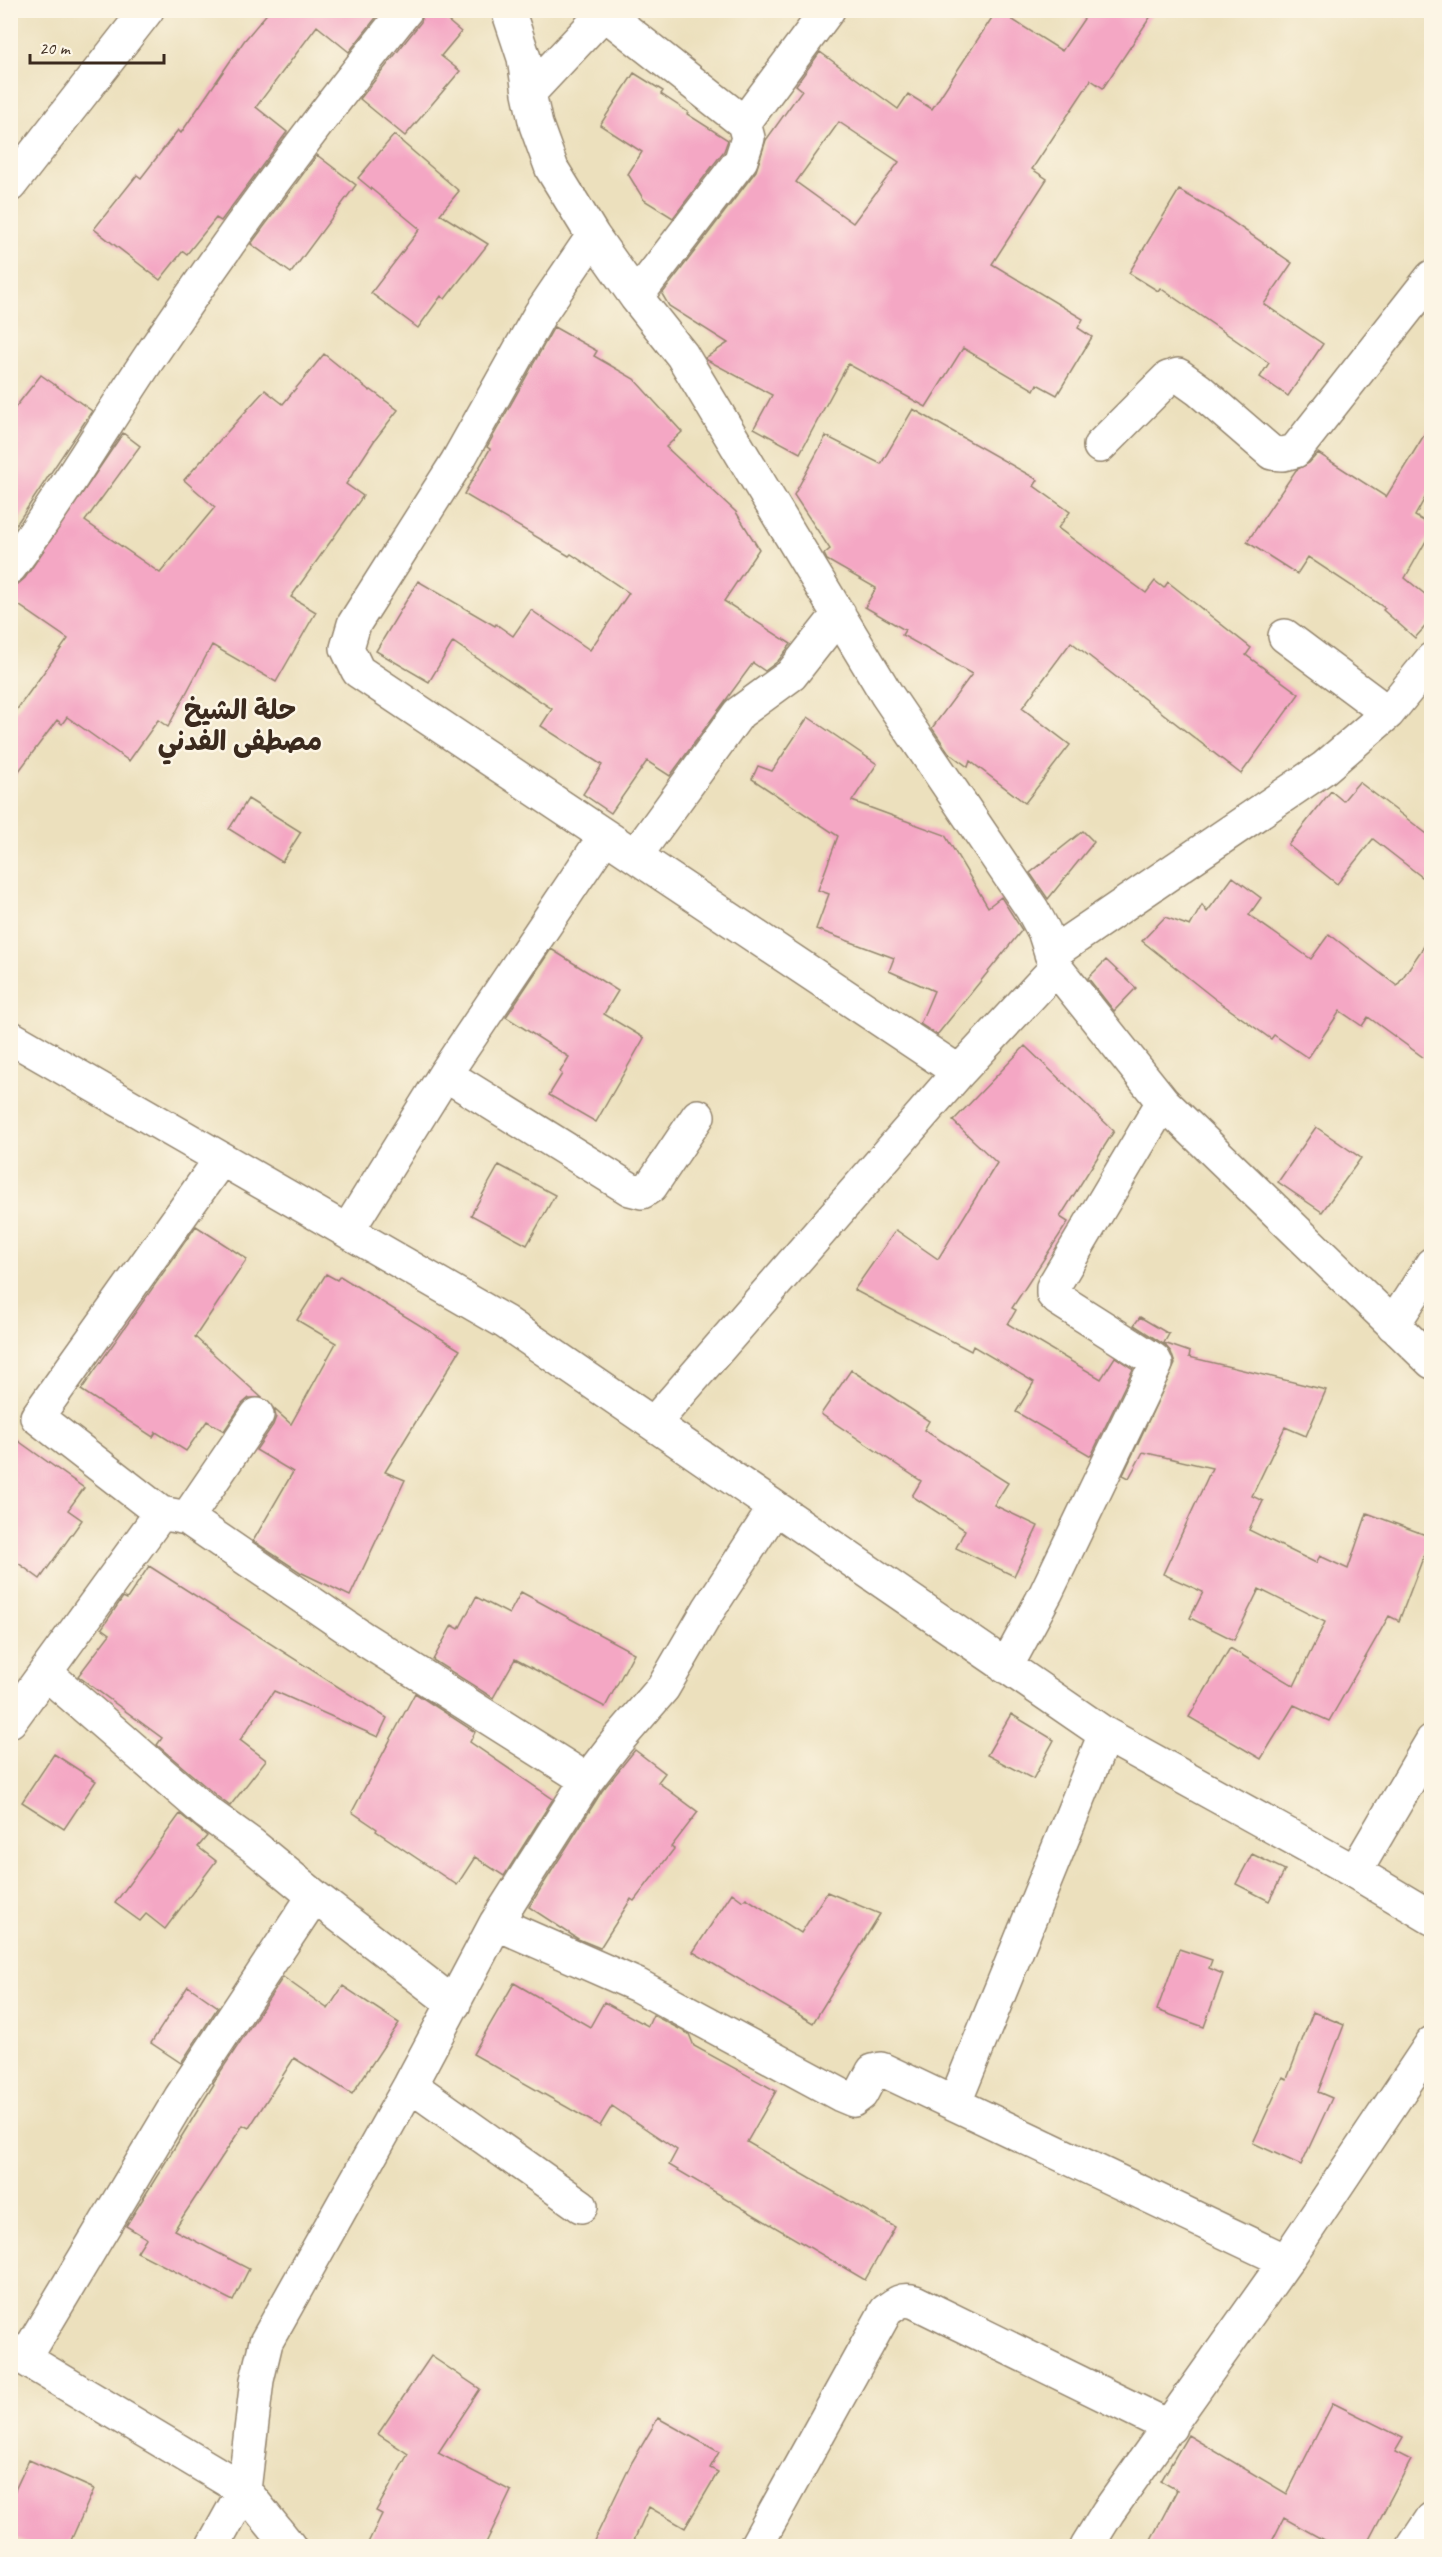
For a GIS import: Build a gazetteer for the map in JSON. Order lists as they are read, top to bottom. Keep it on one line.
{"districts":["حلة الشيخ مصطفى الفدني"],"scale_bar":"20 m"}
